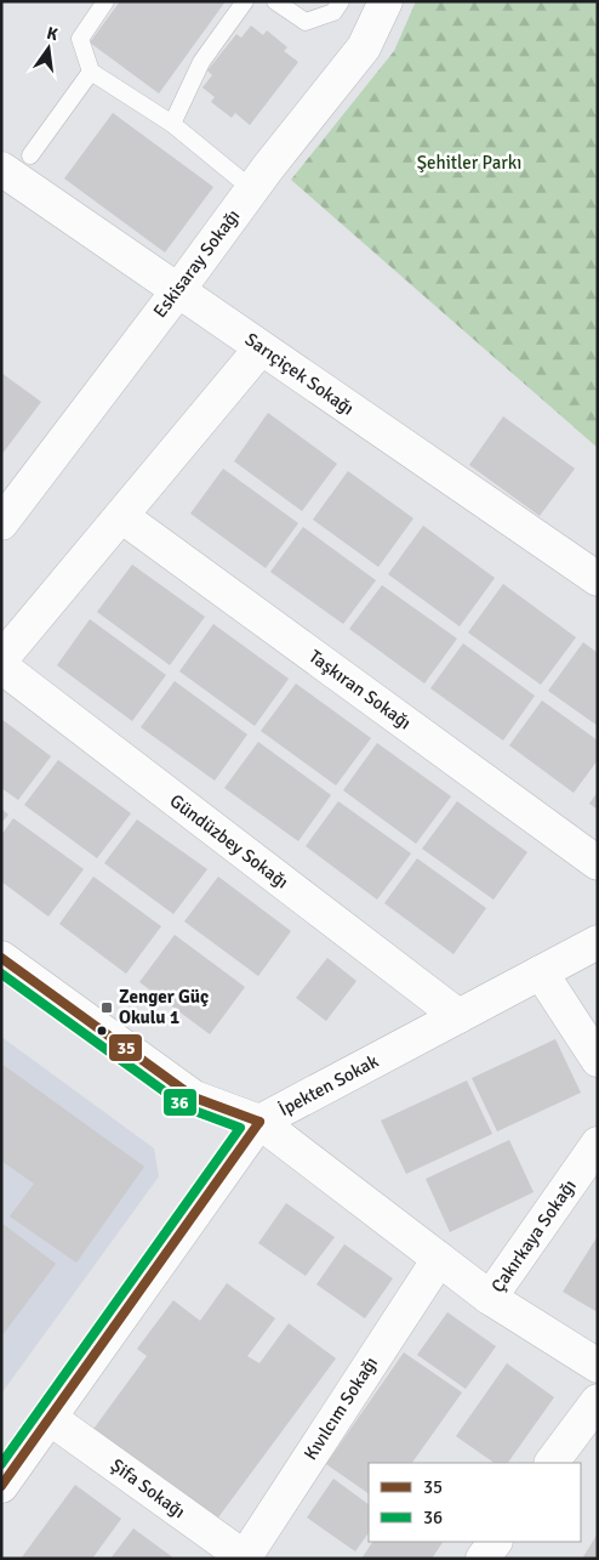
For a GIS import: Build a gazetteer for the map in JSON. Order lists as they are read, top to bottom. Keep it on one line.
{"streets":{"street":["Eskisaray Sokağı","Sarıçiçek Sokağı","Taşkıran Sokağı","Gündüzbey Sokağı","İpekten Sokak","Çakırkaya Sokağı","Kıvılcım Sokağı","Şifa Sokağı"]},"crossings":[["Eskisaray Sokağı","Sarıçiçek Sokağı"],["Gündüzbey Sokağı","İpekten Sokak"],["İpekten Sokak","Şifa Sokağı"],["Kıvılcım Sokağı","Şifa Sokağı"]],"parks":["Şehitler Parkı"],"places":{"transit":["Zenger Güç Okulu 1"]},"lines":["transit line 35","transit line 36"],"legend":["35","36"],"north":"top"}
